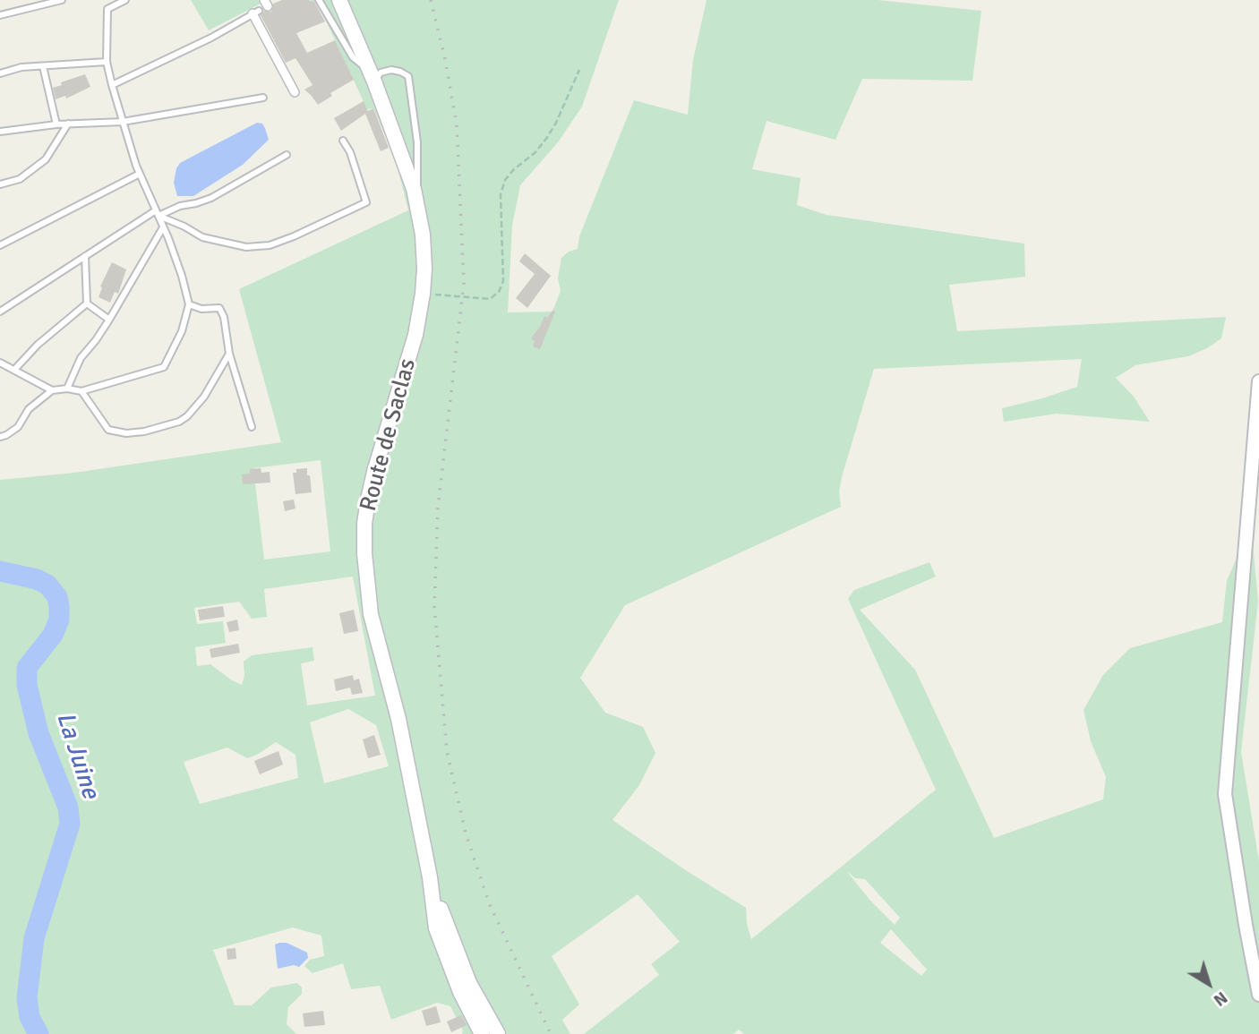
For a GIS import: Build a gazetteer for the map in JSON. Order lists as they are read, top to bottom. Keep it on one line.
{"streets":{"main road":["Route de Saclas"]},"water":["La Juine"],"north":"bottom right"}
